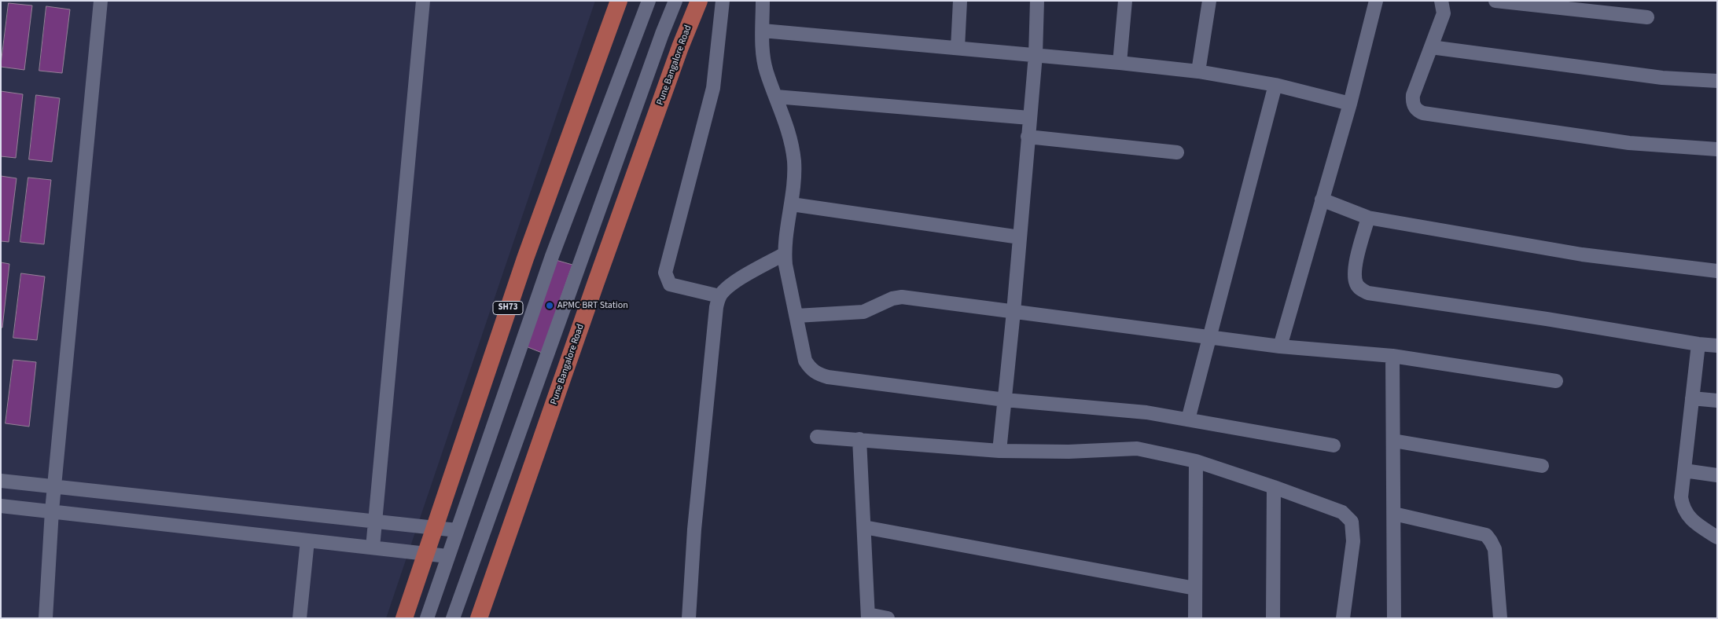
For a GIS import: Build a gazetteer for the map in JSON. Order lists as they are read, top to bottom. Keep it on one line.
{"streets":{"main road":["Pune Bangalore Road","SH73"]},"places":["APMC BRT Station"]}
